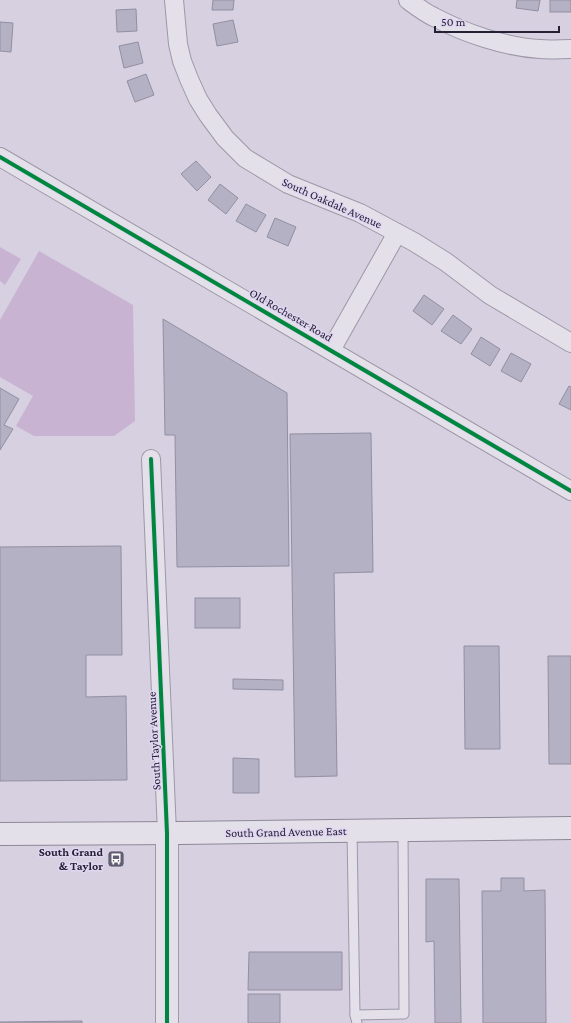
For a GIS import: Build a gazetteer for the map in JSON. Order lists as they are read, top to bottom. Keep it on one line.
{"streets":{"main road":["South Taylor Avenue","South Grand Avenue East"],"street":["South Oakdale Avenue","Old Rochester Road"]},"crossings":[["South Taylor Avenue","South Grand Avenue East"]],"places":{"bus stop":["South Grand & Taylor"]},"scale_bar":"50 m"}
